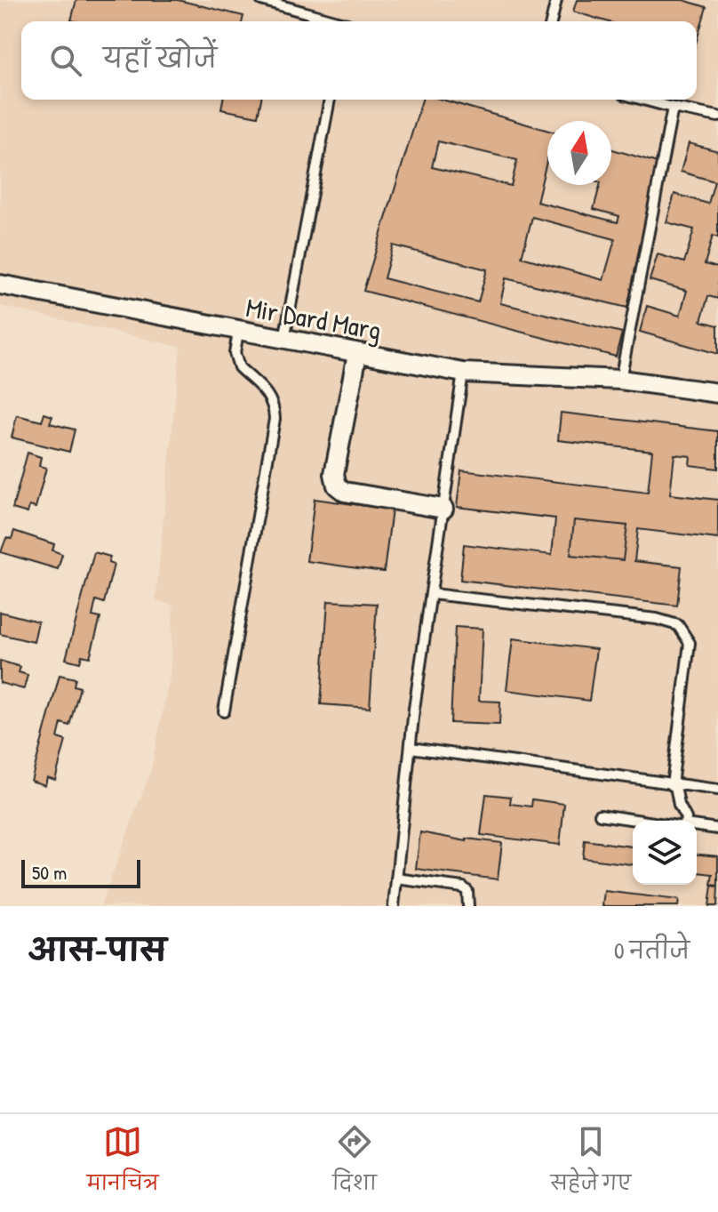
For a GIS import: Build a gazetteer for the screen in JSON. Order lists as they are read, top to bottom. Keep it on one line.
{"streets":{"street":["Mir Dard Marg"]},"scale_bar":"50 m","north":"top","page":{"search":"यहाँ खोजें","scale":"50 m","heading":["आस-पास","0 नतीजे"],"nav":["मानचित्र","दिशा","सहेजे गए"]}}
